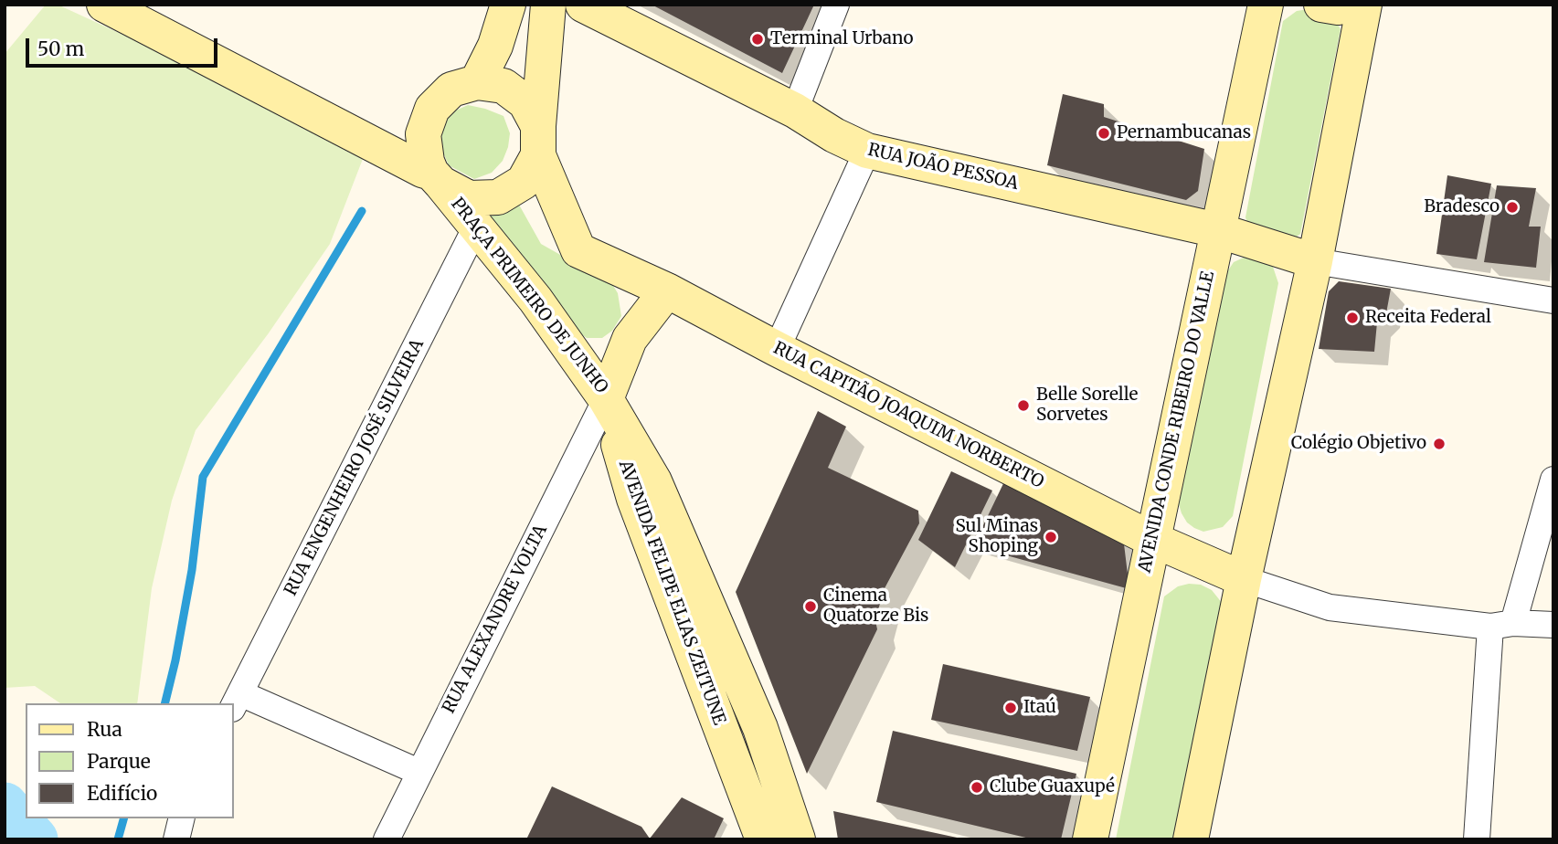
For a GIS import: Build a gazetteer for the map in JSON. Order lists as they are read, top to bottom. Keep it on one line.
{"streets":{"main road":["RUA JOÃO PESSOA","PRAÇA PRIMEIRO DE JUNHO","RUA CAPITÃO JOAQUIM NORBERTO","AVENIDA CONDE RIBEIRO DO VALLE","AVENIDA FELIPE ELIAS ZEITUNE"],"street":["RUA ENGENHEIRO JOSÉ SILVEIRA","RUA ALEXANDRE VOLTA"]},"crossings":[["RUA JOÃO PESSOA","AVENIDA CONDE RIBEIRO DO VALLE"],["PRAÇA PRIMEIRO DE JUNHO","RUA CAPITÃO JOAQUIM NORBERTO"],["PRAÇA PRIMEIRO DE JUNHO","RUA ENGENHEIRO JOSÉ SILVEIRA"],["PRAÇA PRIMEIRO DE JUNHO","AVENIDA FELIPE ELIAS ZEITUNE"],["PRAÇA PRIMEIRO DE JUNHO","RUA ALEXANDRE VOLTA"],["RUA CAPITÃO JOAQUIM NORBERTO","AVENIDA CONDE RIBEIRO DO VALLE"],["AVENIDA FELIPE ELIAS ZEITUNE","RUA ALEXANDRE VOLTA"]],"places":["Terminal Urbano","Pernambucanas","Bradesco","Receita Federal","Belle Sorelle Sorvetes","Colégio Objetivo","Sul Minas Shoping","Cinema Quatorze Bis","Itaú","Clube Guaxupé"],"legend":["Rua","Parque","Edifício"],"scale_bar":"50 m"}
